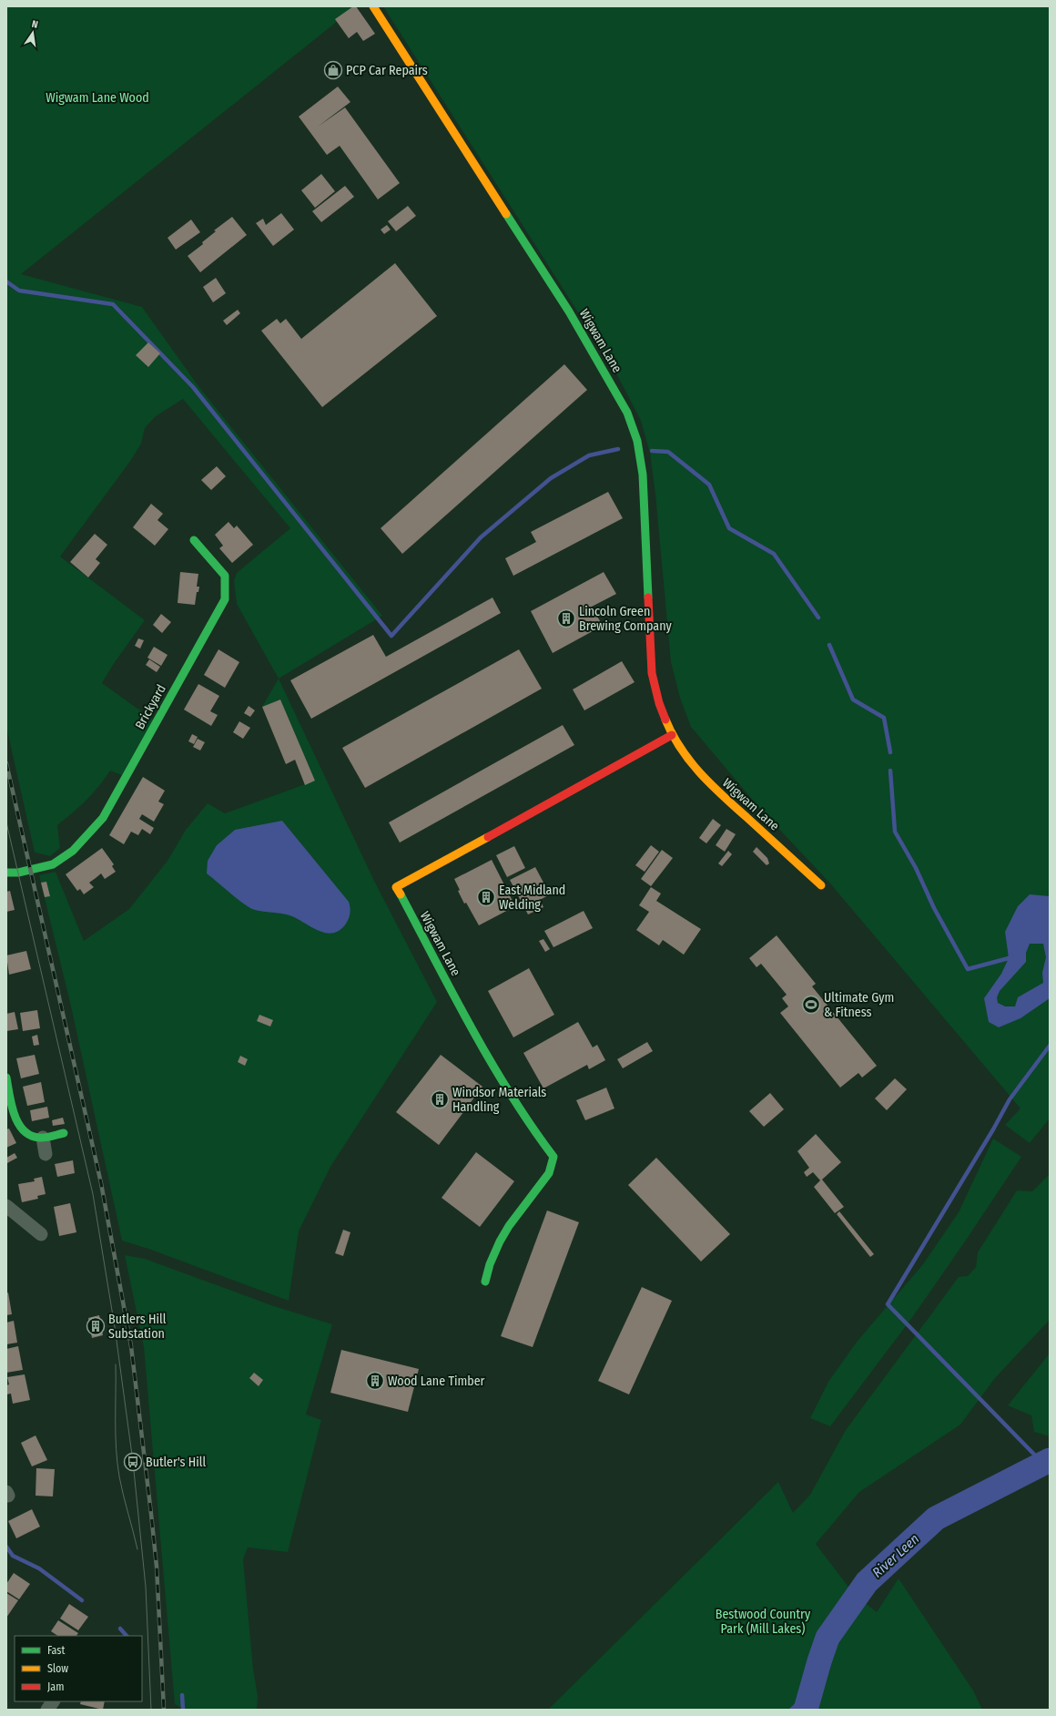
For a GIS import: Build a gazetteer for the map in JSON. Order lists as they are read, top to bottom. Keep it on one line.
{"streets":{"street":["Wigwam Lane","Brickyard"]},"water":["River Leen"],"parks":["Wigwam Lane Wood","Bestwood Country Park (Mill Lakes)"],"places":{"shop":["PCP Car Repairs"],"building":["Lincoln Green Brewing Company","East Midland Welding","Windsor Materials Handling","Butlers Hill Substation","Wood Lane Timber"],"sports":["Ultimate Gym & Fitness"],"bus stop":["Butler's Hill"]},"legend":["Fast","Slow","Jam"],"north":"top"}
